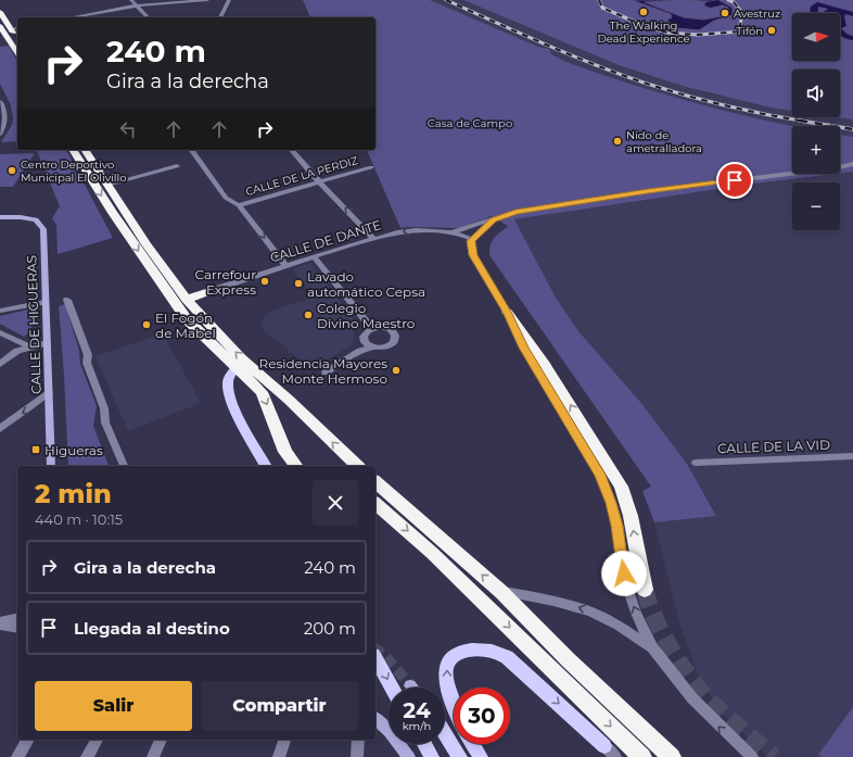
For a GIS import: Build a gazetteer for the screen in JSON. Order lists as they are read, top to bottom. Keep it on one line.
{"streets":{"main road":["CALLE DE HIGUERAS"],"street":["CALLE DE LA PERDIZ","CALLE DE DANTE","CALLE DE LA VID"]},"parks":["Casa de Campo"],"places":{"other":["The Walking Dead Experience","Avestruz","Tifón","Nido de ametralladora","Centro Deportivo Municipal El Olivillo","Carrefour Express","Lavado automático Cepsa","Colegio Divino Maestro","El Fogón de Mabel","Residencia Mayores Monte Hermoso"],"transit":["Higueras"]},"north":"right","page":{"map_buttons":["+","−"],"turn":["240 m","Gira a la derecha"],"heading":["2 min","440 m · 10:15"],"list":[{"name":"Gira a la derecha","value":"240 m"},{"name":"Llegada al destino","value":"200 m"}],"buttons":["Salir","Compartir"],"speed":"24 km/h","limit":"30"}}
